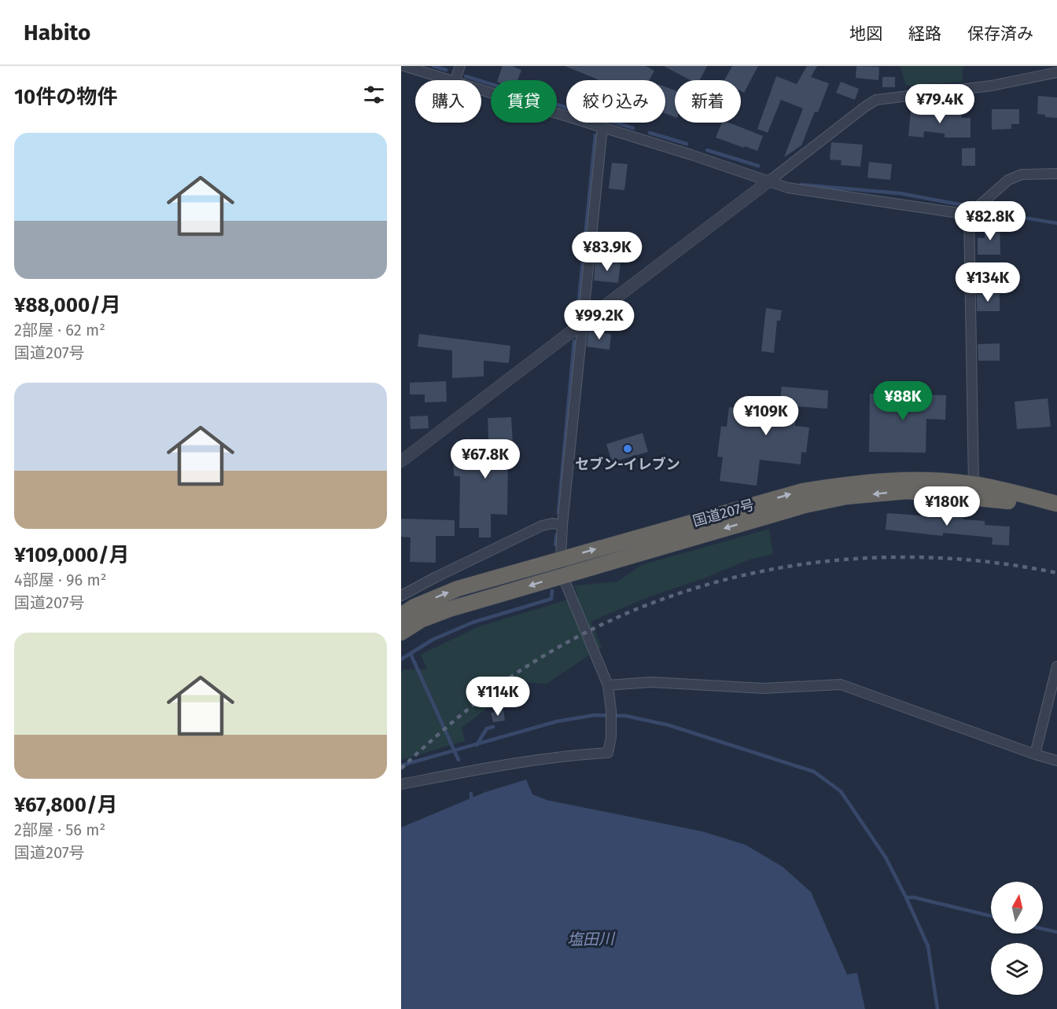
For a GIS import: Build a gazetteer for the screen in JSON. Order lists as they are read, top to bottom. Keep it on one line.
{"streets":{"highway":["国道207号"]},"water":["塩田川"],"places":["セブン-イレブン"],"north":"top","page":{"header":"Habito","nav":["地図","経路","保存済み"],"heading":"10件の物件","chip":["購入","賃貸","絞り込み","新着"],"price":["¥79.4K","¥82.8K","¥83.9K","¥134K","¥99.2K","¥88K","¥109K","¥67.8K","¥180K","¥114K"],"list":[{"name":"¥88,000/月","note":"2部屋 · 62 m² · 国道207号"},{"name":"¥109,000/月","note":"4部屋 · 96 m² · 国道207号"},{"name":"¥67,800/月","note":"2部屋 · 56 m² · 国道207号"}]}}
